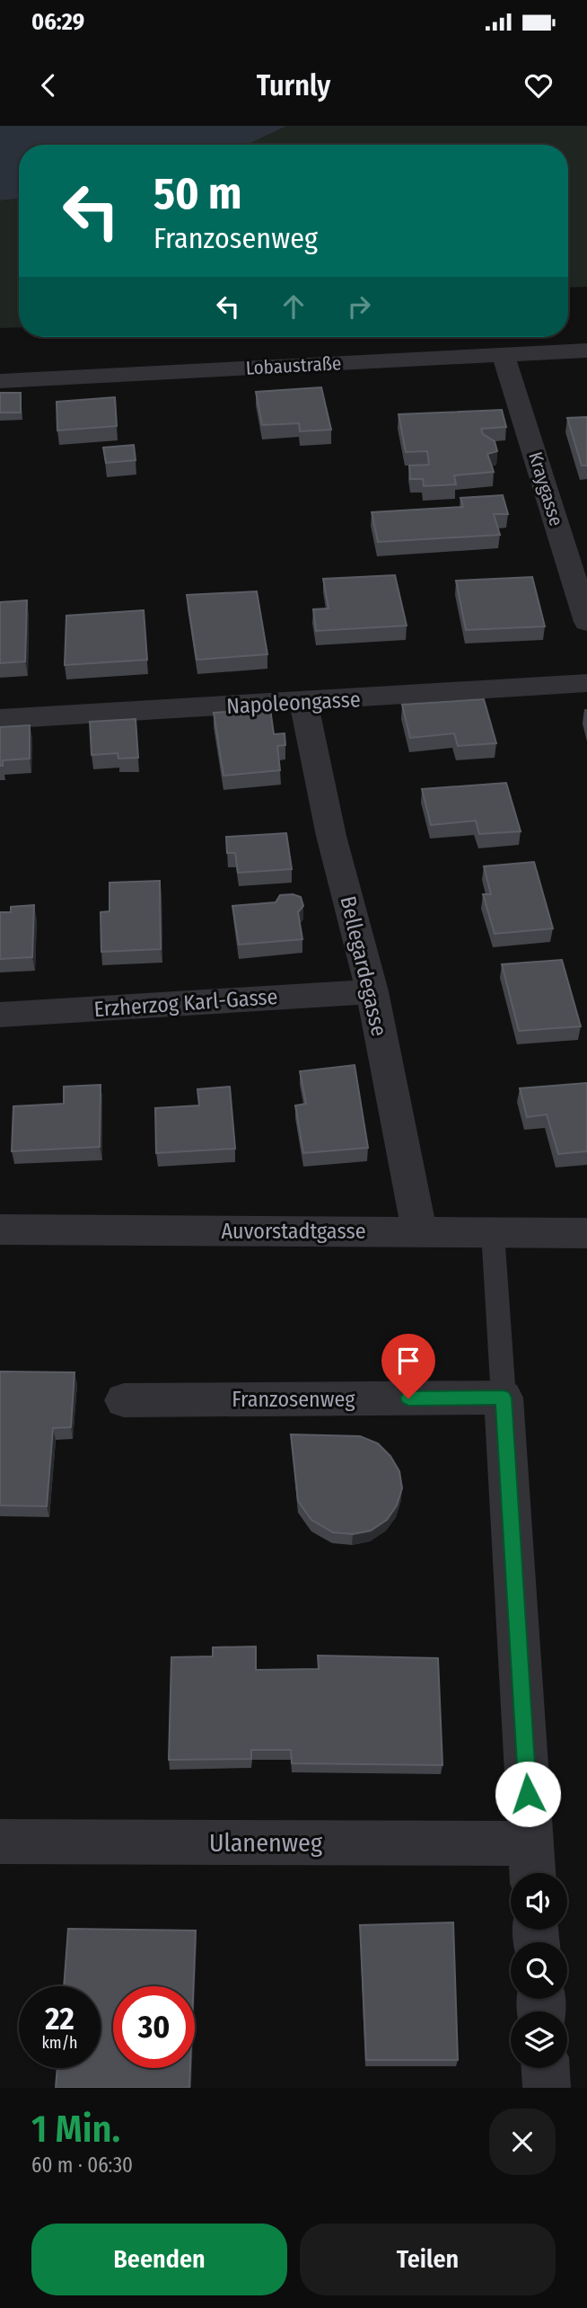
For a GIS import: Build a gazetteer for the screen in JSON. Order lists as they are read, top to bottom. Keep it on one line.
{"streets":{"street":["Lobaustraße","Kraygasse","Napoleongasse","Bellegardegasse","Erzherzog Karl-Gasse","Auvorstadtgasse","Franzosenweg","Ulanenweg"]},"crossings":[["Lobaustraße","Kraygasse"],["Napoleongasse","Bellegardegasse"],["Bellegardegasse","Erzherzog Karl-Gasse"],["Bellegardegasse","Auvorstadtgasse"]],"page":{"status":"06:29","header":"Turnly","turn":["50 m","Franzosenweg"],"speed":"22 km/h","limit":"30","heading":["1 Min.","60 m · 06:30"],"buttons":["Beenden","Teilen"]}}
